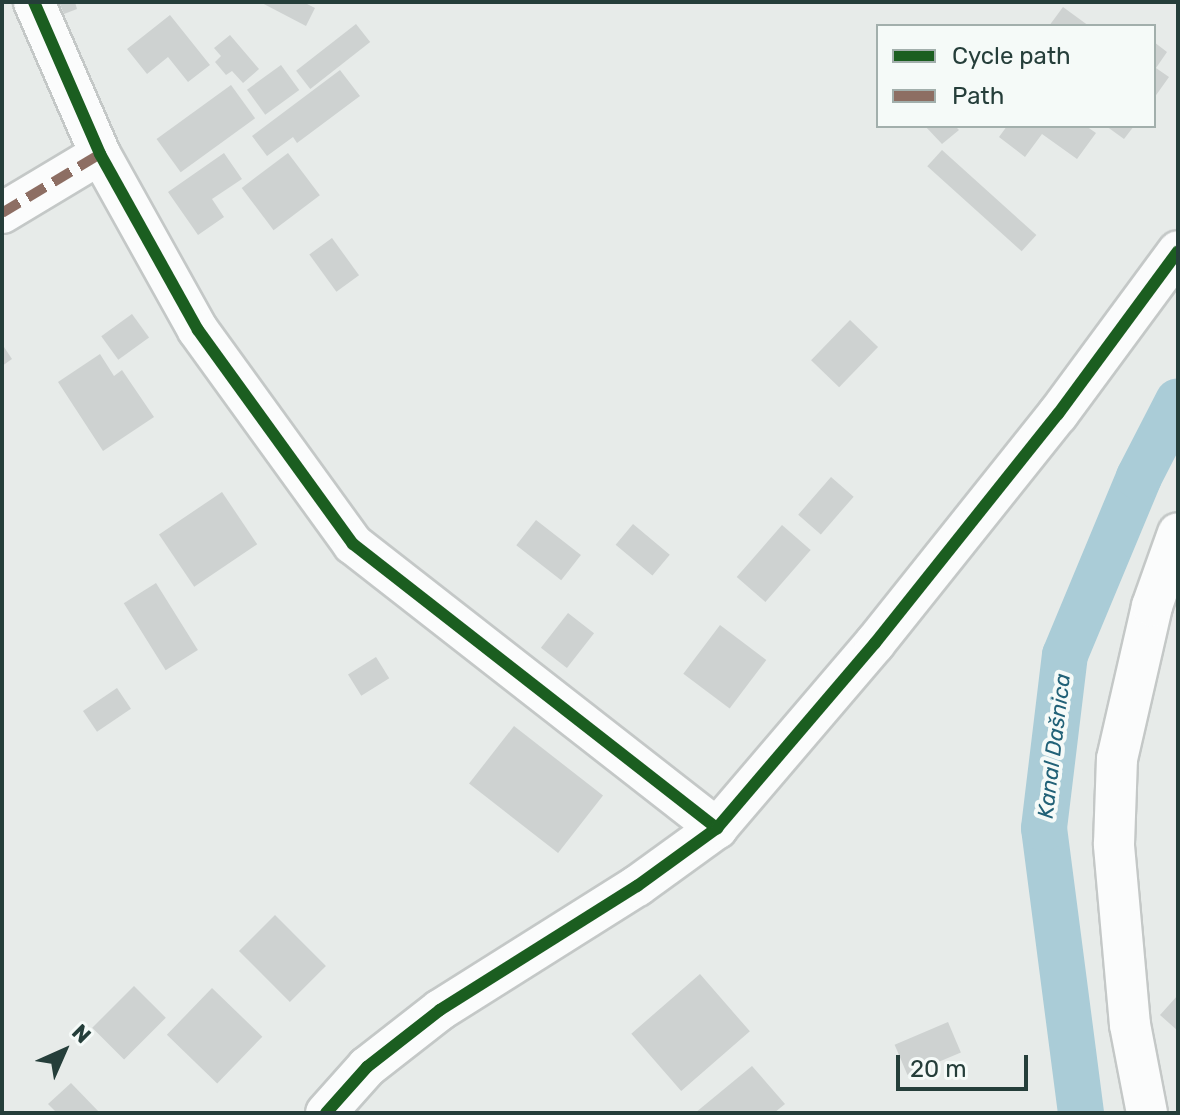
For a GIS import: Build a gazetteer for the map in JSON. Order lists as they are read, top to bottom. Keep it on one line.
{"water":["Kanal Dašnica"],"legend":["Cycle path","Path"],"scale_bar":"20 m","north":"top right"}
